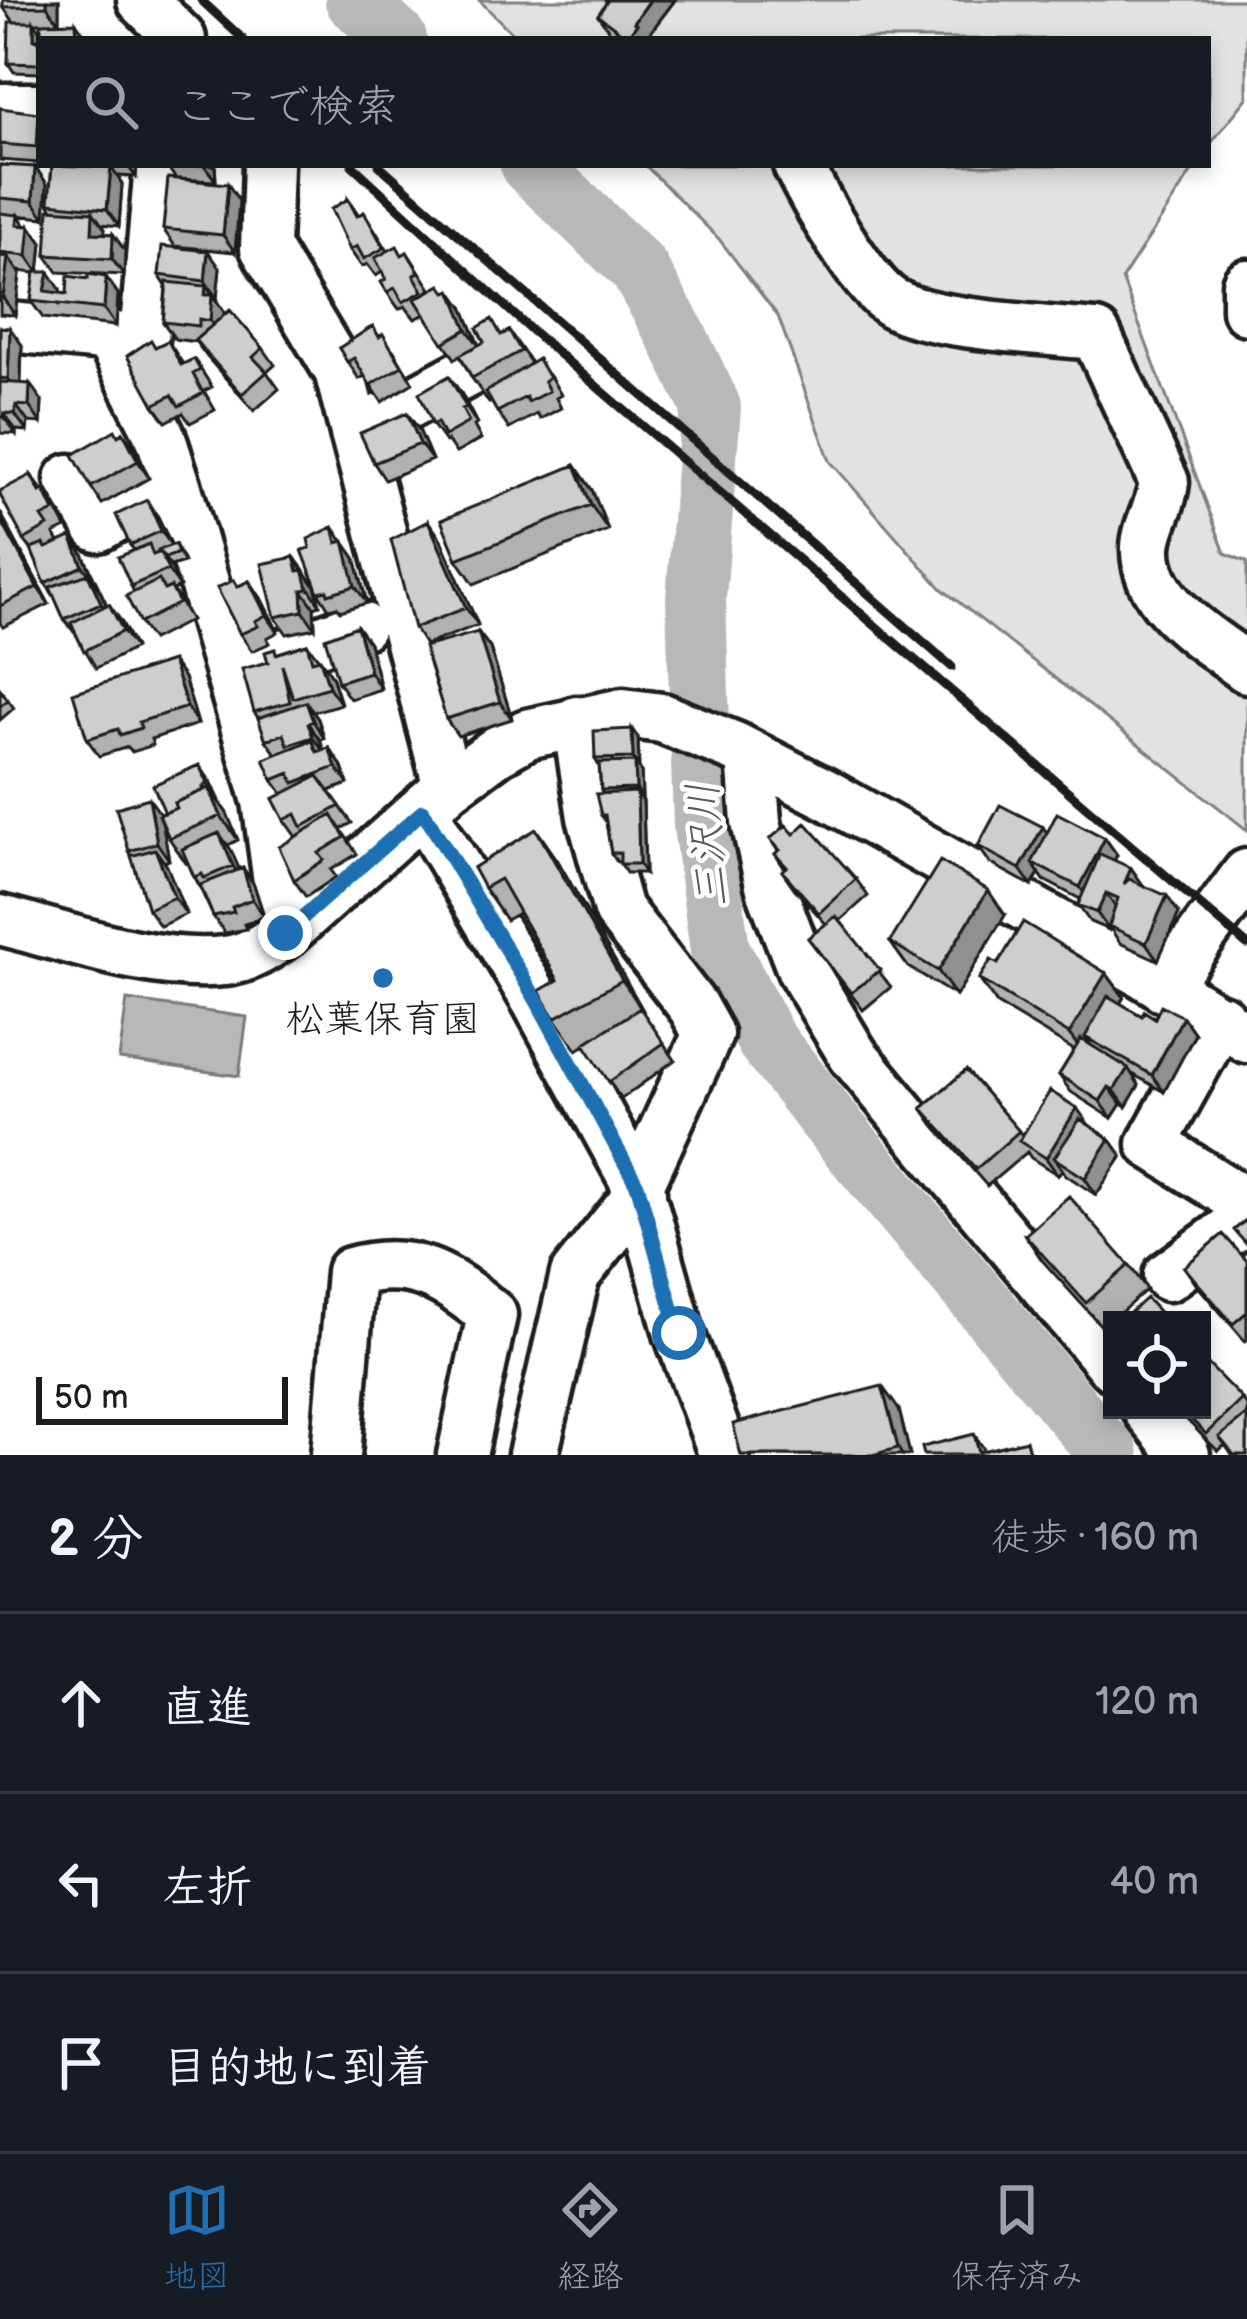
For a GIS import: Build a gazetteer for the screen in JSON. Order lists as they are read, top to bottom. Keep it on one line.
{"water":["三沢川"],"places":["松葉保育園"],"scale_bar":"50 m","page":{"search":"ここで検索","scale":"50 m","heading":["2 分","徒歩 · 160 m"],"list":[["直進","120 m"],["左折","40 m"],"目的地に到着"],"nav":["地図","経路","保存済み"]}}
